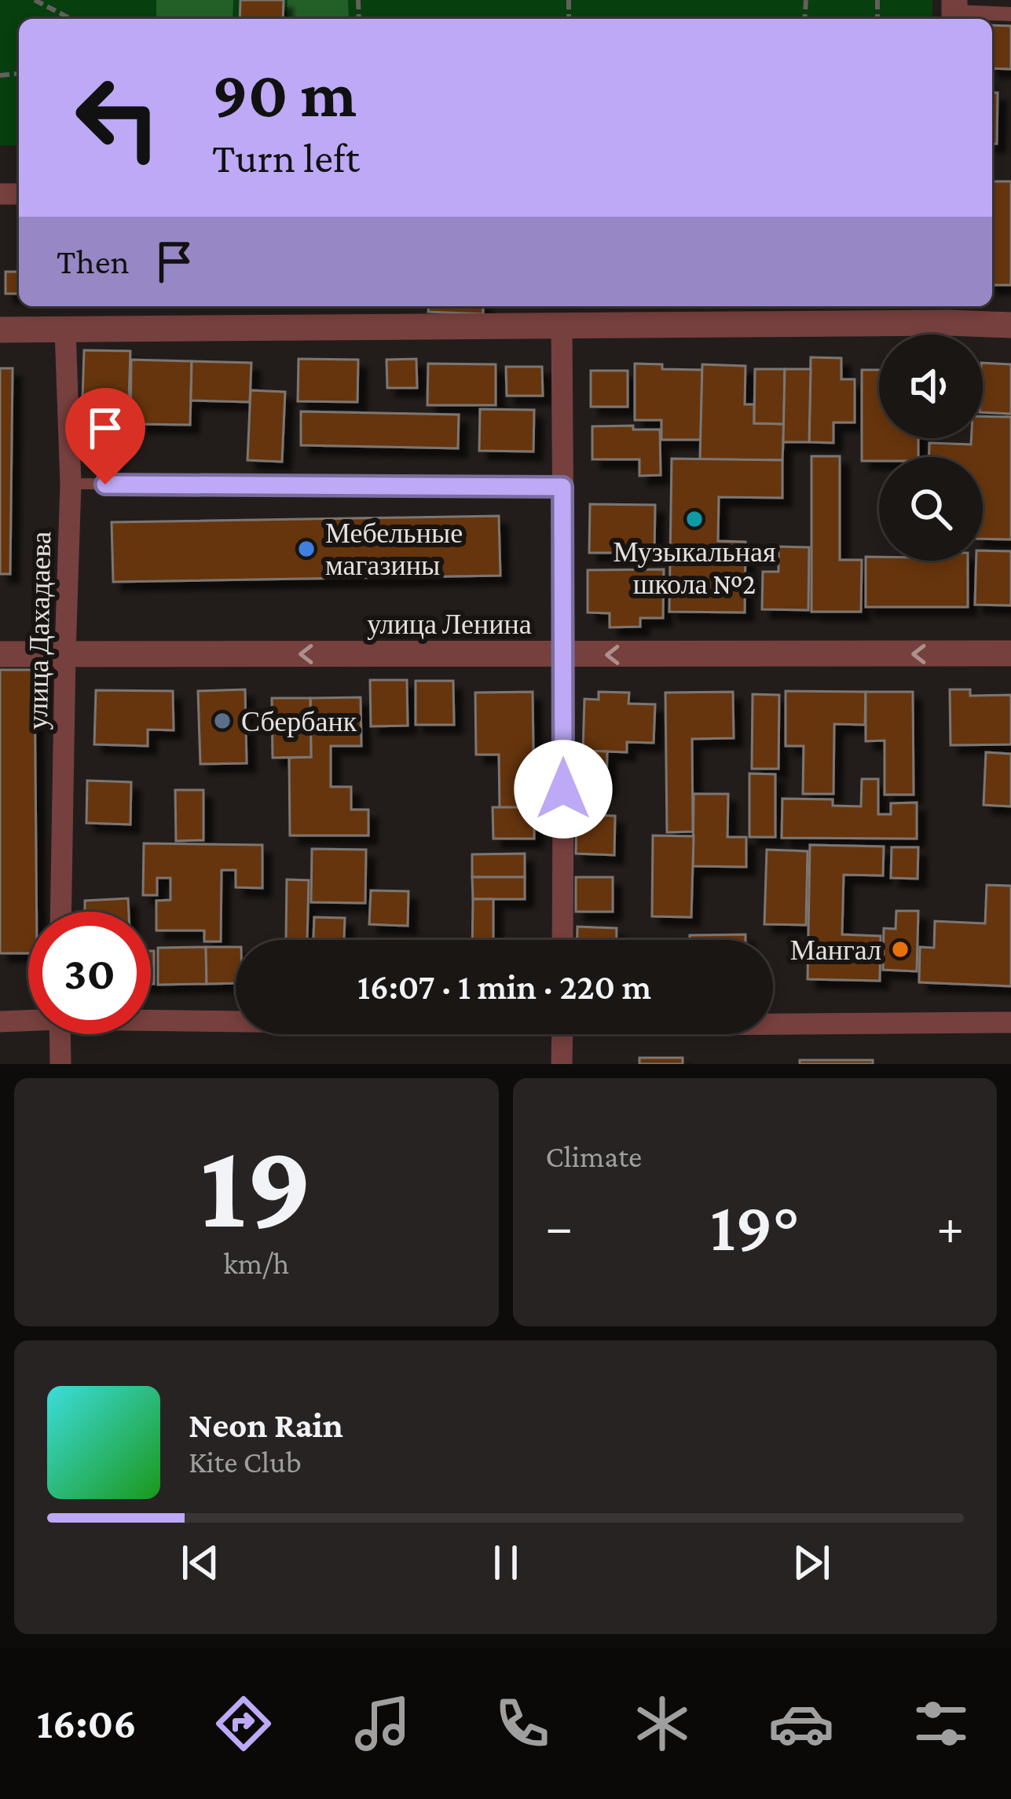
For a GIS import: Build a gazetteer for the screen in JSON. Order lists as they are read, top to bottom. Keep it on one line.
{"streets":{"street":["улица Ленина","улица Дахадаева"]},"crossings":[["улица Ленина","улица Дахадаева"]],"one_way":["улица Ленина"],"places":["Музыкальная школа №2","Мебельные магазины","Сбербанк","Мангал"],"page":{"turn":["90 m","Turn left"],"then":"Then","limit":"30","trip":"16:07 · 1 min · 220 m","tile":[["19","km/h"],"Climate"],"heat":["−","19°","+"],"song":["Neon Rain","Kite Club"],"tabs":"16:06"}}
